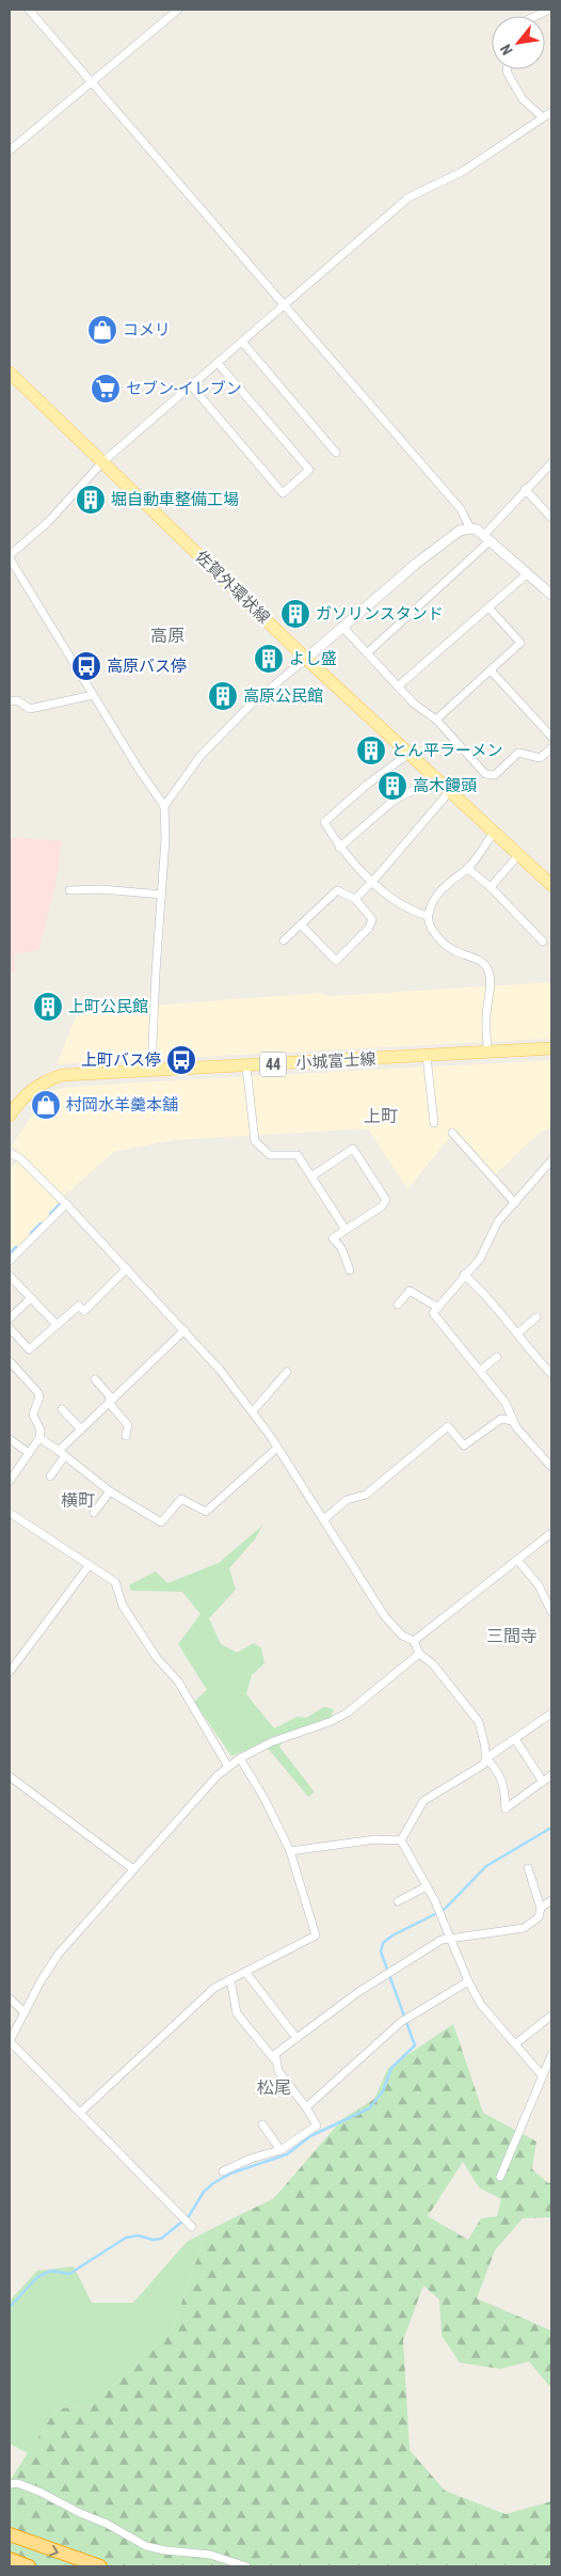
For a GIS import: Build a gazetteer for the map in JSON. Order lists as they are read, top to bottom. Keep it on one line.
{"streets":{"main road":["佐賀外環状線","小城富士線","44"]},"districts":["高原","上町","横町","三間寺","松尾"],"places":{"shop":["コメリ","村岡水羊羹本舗"],"supermarket":["セブン-イレブン"],"building":["堀自動車整備工場","ガソリンスタンド","よし盛","高原公民館","とん平ラーメン","高木饅頭","上町公民館"],"bus stop":["高原バス停","上町バス停"]},"north":"bottom left"}
